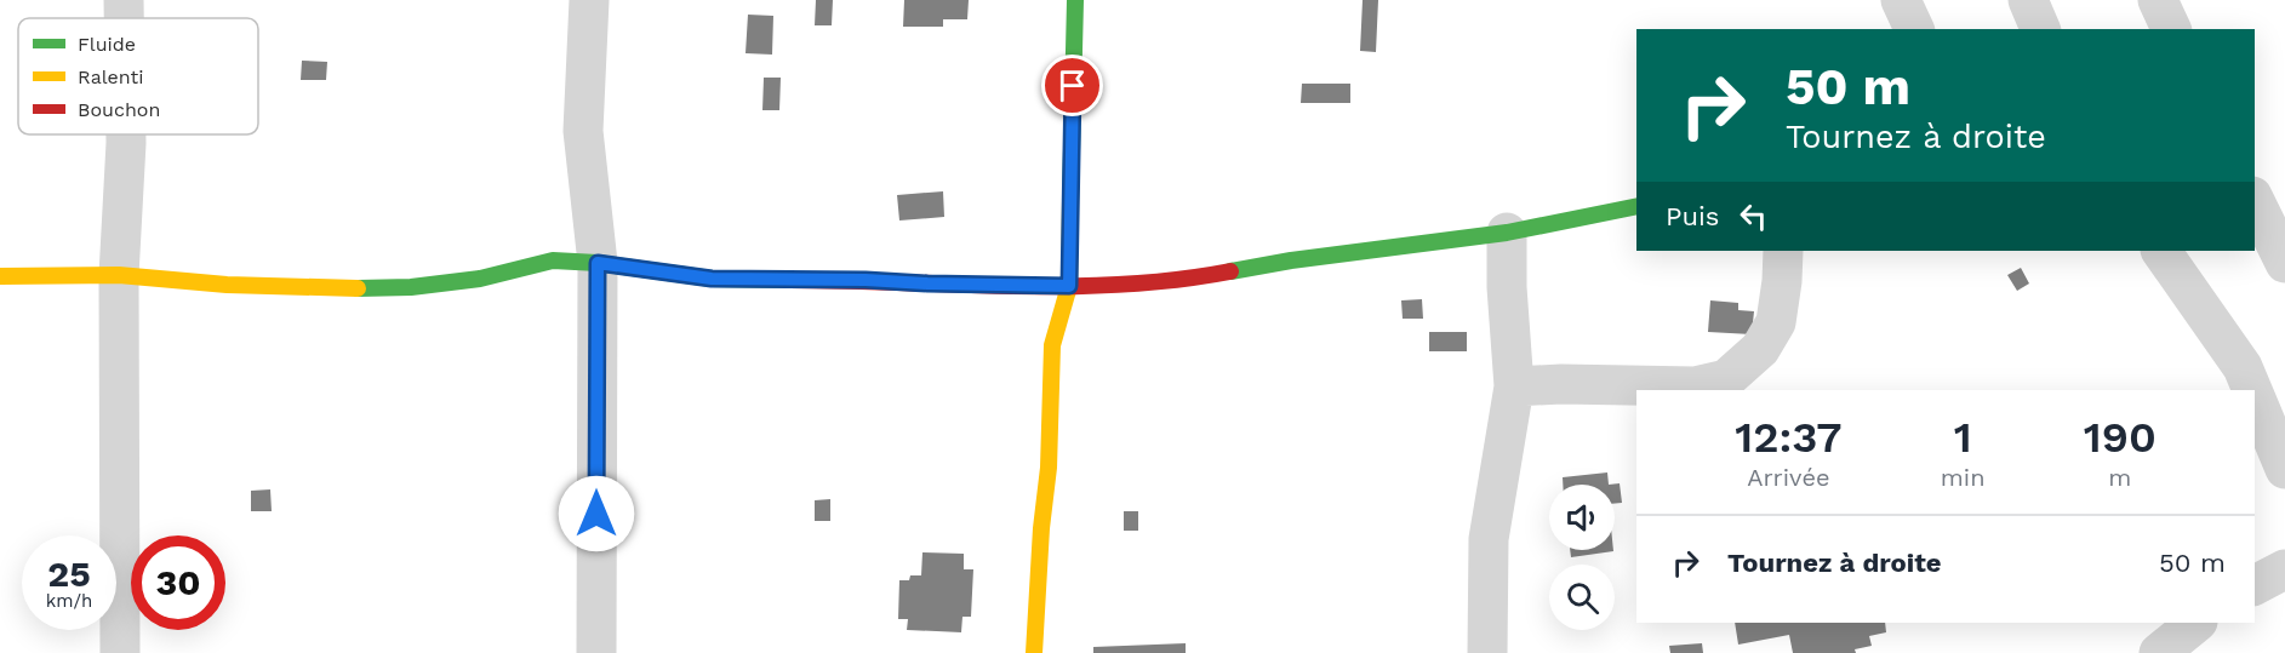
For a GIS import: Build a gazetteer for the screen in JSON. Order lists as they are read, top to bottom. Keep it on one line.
{"legend":["Fluide","Ralenti","Bouchon"],"page":{"turn":["50 m","Tournez à droite"],"then":"Puis","eta":["12:37","Arrivée","1","min","190","m"],"list":[{"name":"Tournez à droite","value":"50 m"}],"speed":"25 km/h","limit":"30"}}
